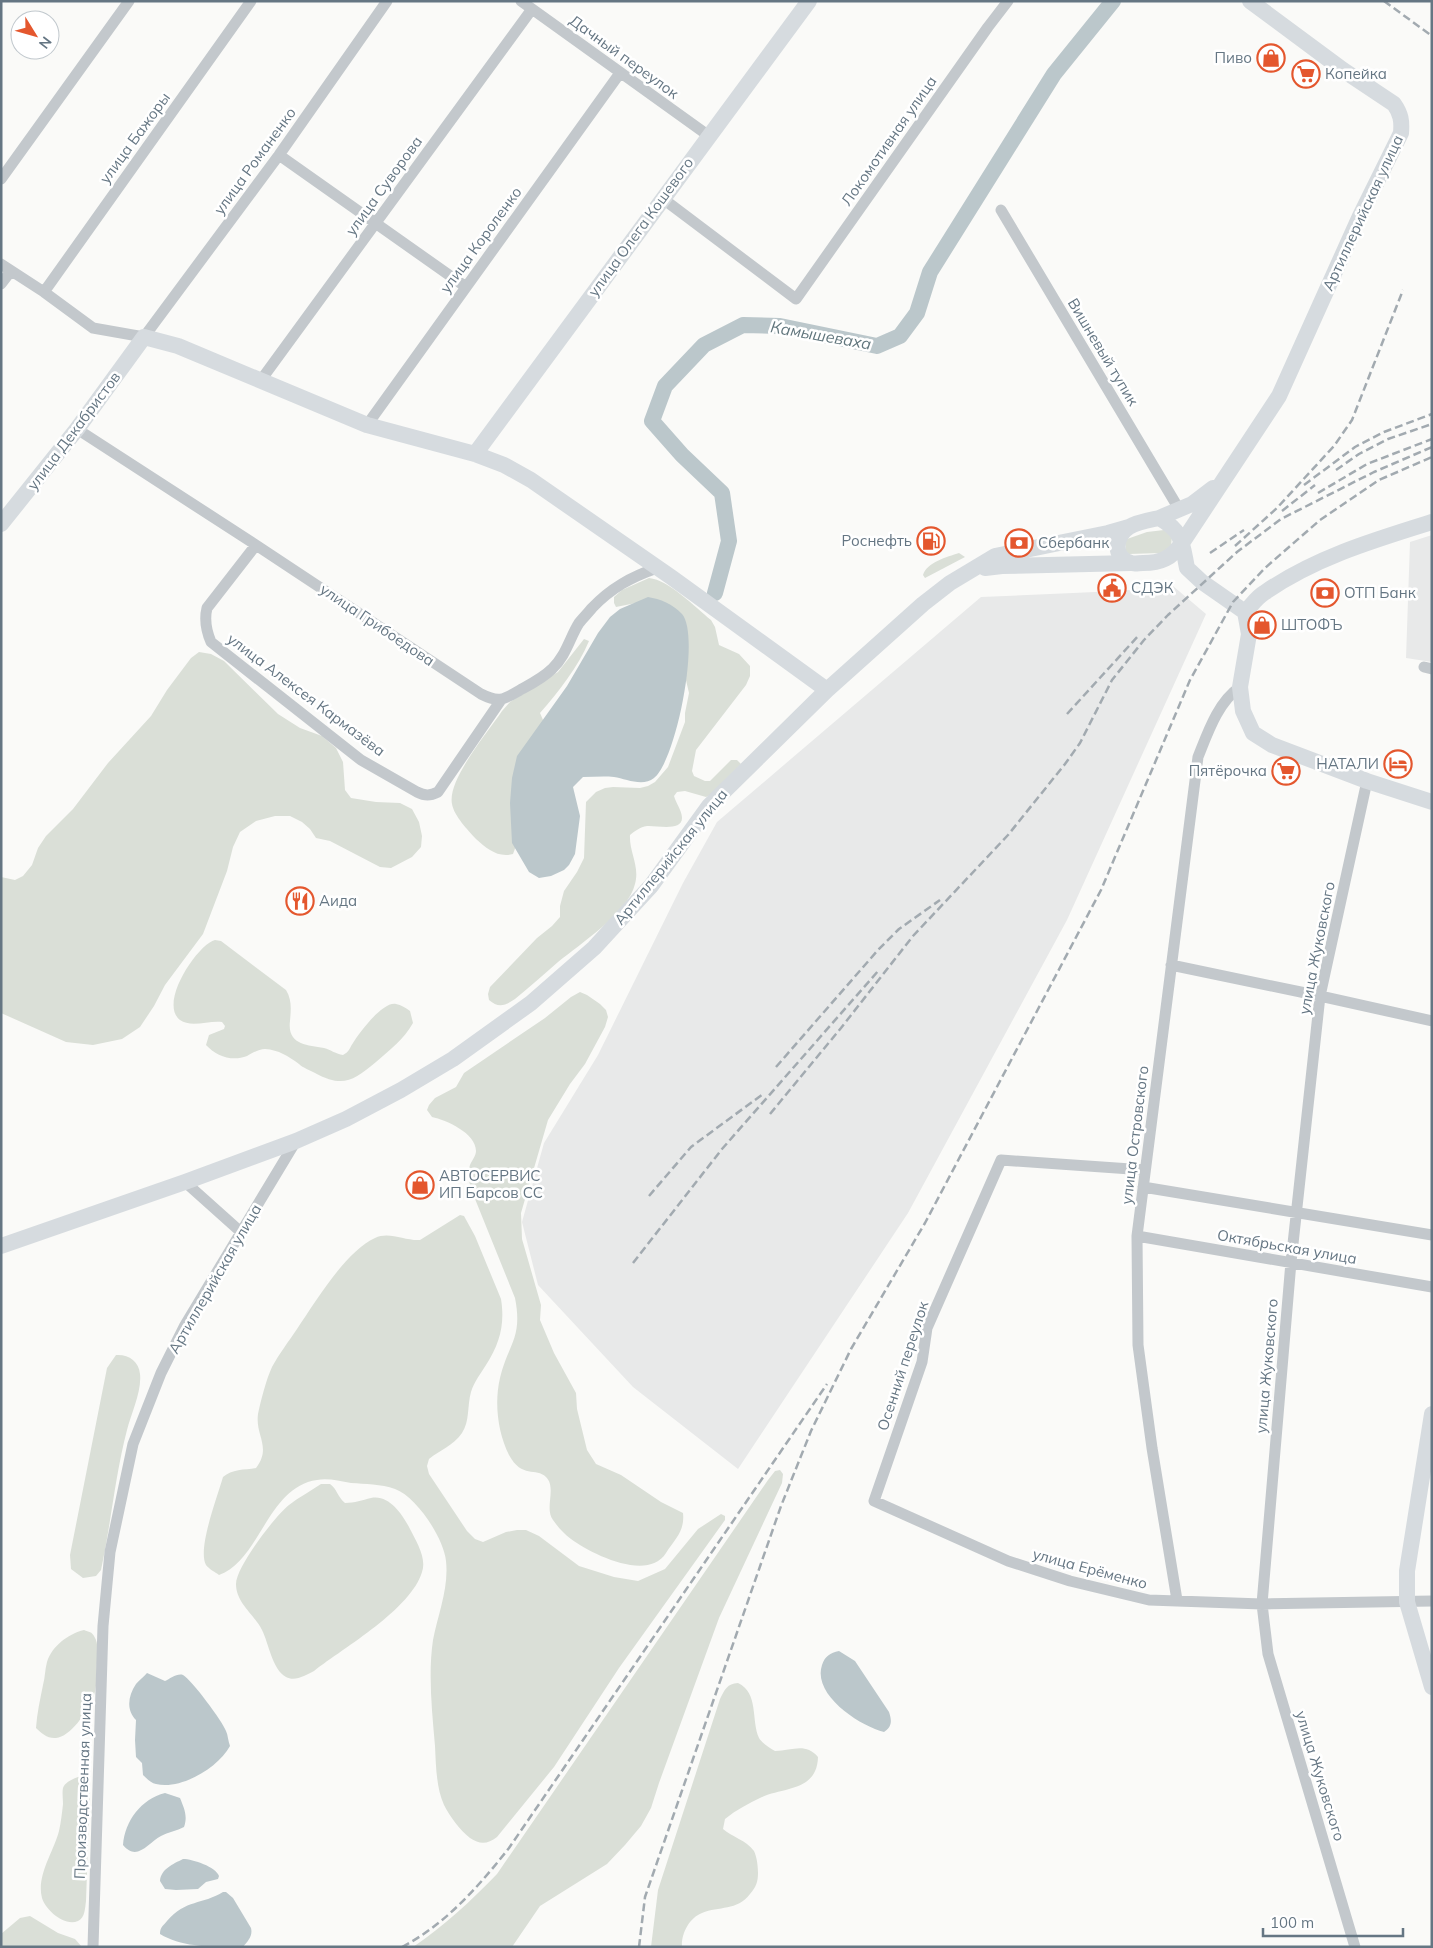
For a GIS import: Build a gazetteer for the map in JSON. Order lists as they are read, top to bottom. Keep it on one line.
{"streets":{"main road":["Артиллерийская улица","улица Олега Кошевого","улица Декабристов"],"street":["Дачный переулок","улица Бажоры","Локомотивная улица","улица Романенко","улица Суворова","улица Короленко","Вишневый тупик","улица Грибоедова","улица Алексея Кармазёва","улица Жуковского","улица Островского","Октябрьская улица","Осенний переулок","улица Ерёменко","Производственная улица"]},"crossings":[["Дачный переулок","улица Суворова"],["Дачный переулок","улица Олега Кошевого"],["Дачный переулок","улица Короленко"],["Локомотивная улица","улица Олега Кошевого"],["улица Романенко","улица Декабристов"],["Артиллерийская улица","Вишневый тупик"],["Артиллерийская улица","Производственная улица"],["улица Декабристов","улица Грибоедова"],["улица Грибоедова","улица Алексея Кармазёва"],["улица Жуковского","Октябрьская улица"],["улица Жуковского","улица Ерёменко"],["улица Островского","Октябрьская улица"],["улица Островского","Осенний переулок"],["улица Островского","улица Ерёменко"],["Осенний переулок","улица Ерёменко"]],"water":["Камышеваха"],"places":{"shop":["Пиво","ШТОФЪ","АВТОСЕРВИС ИП Барсов СС"],"supermarket":["Копейка","Пятёрочка"],"fuel station":["Роснефть"],"bank":["Сбербанк","ОТП Банк"],"public building":["СДЭК"],"hotel":["НАТАЛИ"],"restaurant":["Аида"]},"scale_bar":"100 m","north":"bottom right"}
